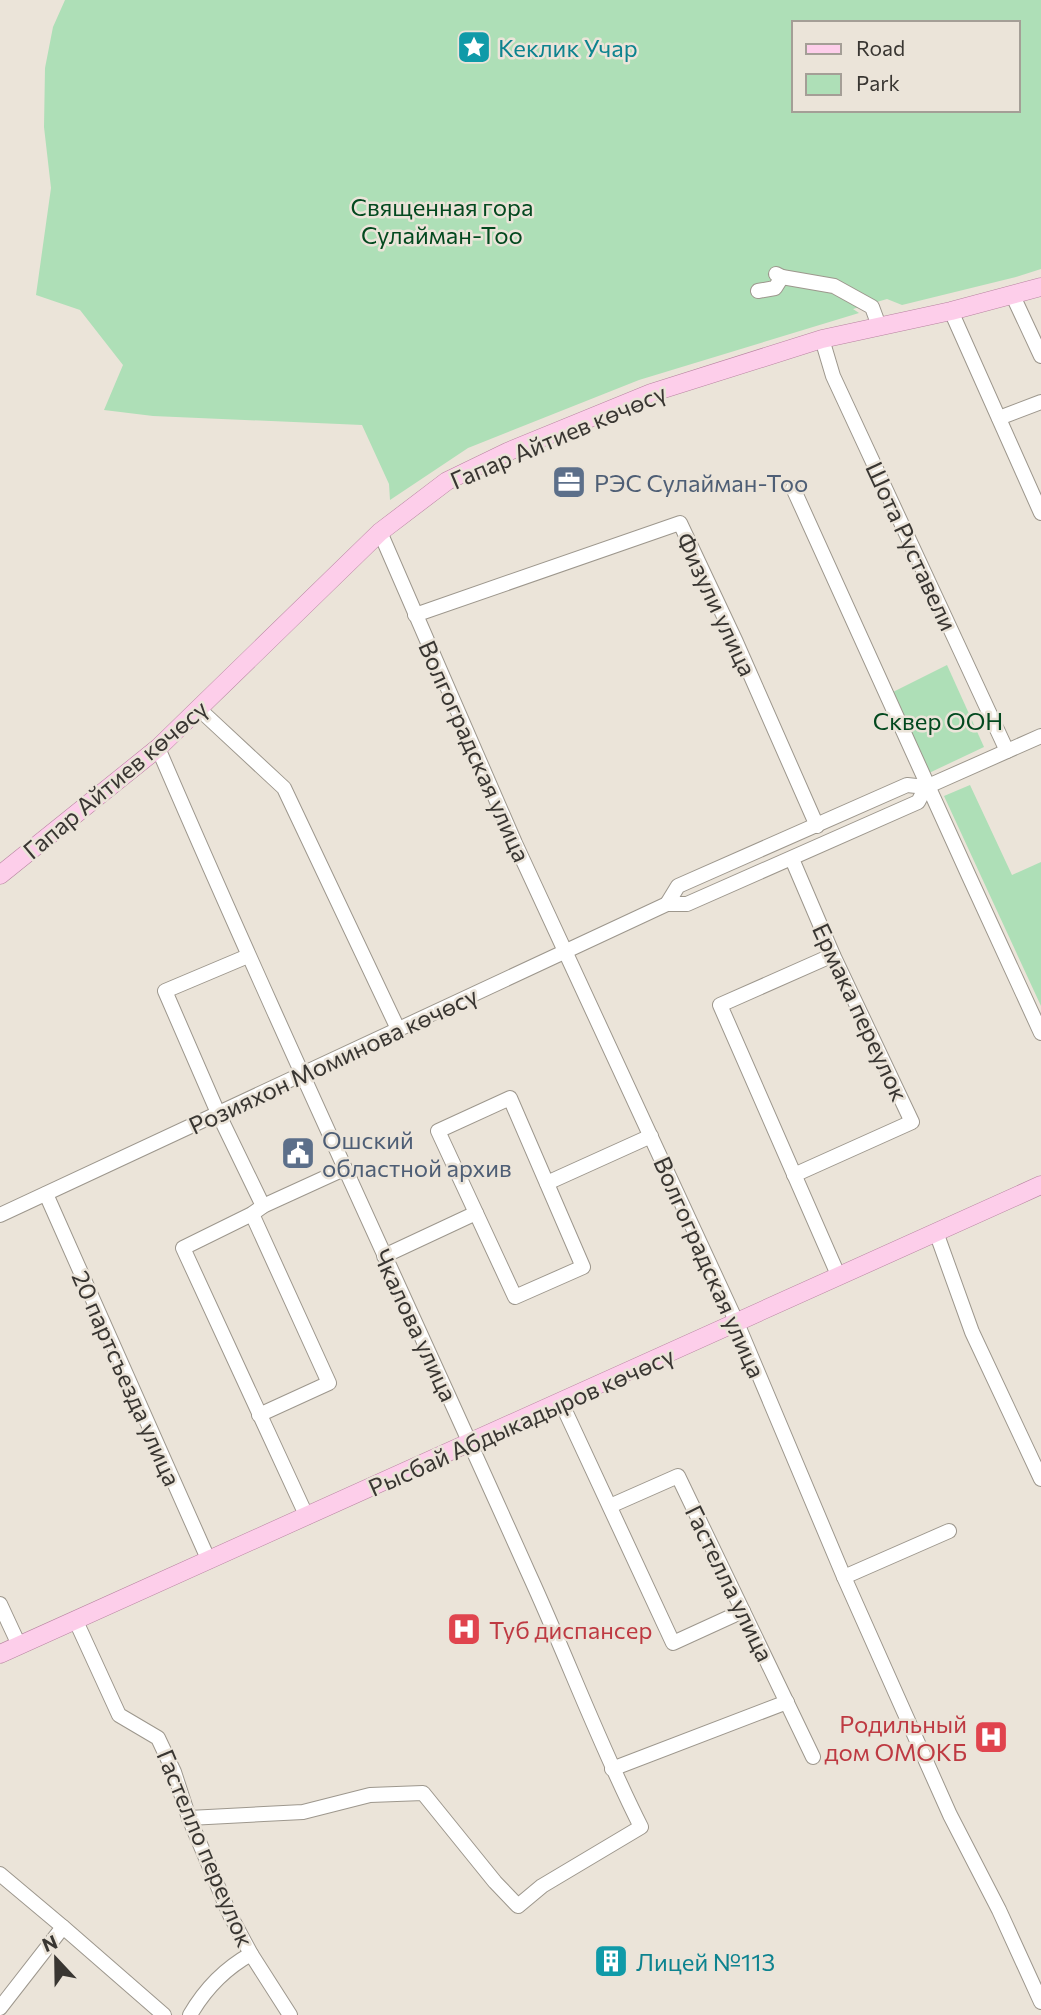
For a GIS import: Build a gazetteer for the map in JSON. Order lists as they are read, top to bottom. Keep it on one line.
{"streets":{"main road":["Гапар Айтиев көчөсү","Рысбай Абдыкадыров көчөсү"],"street":["Шота Руставели","Физули улица","Волгоградская улица","Ермака переулок","Розияхон Моминова көчөсү","Чкалова улица","20 партсъезда улица","Гастелла улица","Гастелло переулок"]},"crossings":[["Гапар Айтиев көчөсү","Шота Руставели"],["Гапар Айтиев көчөсү","Волгоградская улица"],["Гапар Айтиев көчөсү","Чкалова улица"],["Шота Руставели","Розияхон Моминова көчөсү"],["Физули улица","Волгоградская улица"],["Физули улица","Розияхон Моминова көчөсү"],["Волгоградская улица","Розияхон Моминова көчөсү"],["Волгоградская улица","Рысбай Абдыкадыров көчөсү"],["Ермака переулок","Розияхон Моминова көчөсү"],["Розияхон Моминова көчөсү","Чкалова улица"],["Розияхон Моминова көчөсү","20 партсъезда улица"],["Чкалова улица","Рысбай Абдыкадыров көчөсү"],["Чкалова улица","Гастелло переулок"],["20 партсъезда улица","Рысбай Абдыкадыров көчөсү"],["Рысбай Абдыкадыров көчөсү","Гастелло переулок"]],"parks":["Священная гора Сулайман-Тоо","Сквер ООН"],"places":{"place":["Кеклик Учар"],"office":["РЭС Сулайман-Тоо"],"public building":["Ошский областной архив"],"hospital":["Туб диспансер","Родильный дом ОМОКБ"],"building":["Лицей №113"]},"legend":["Road","Park"],"north":"top"}
